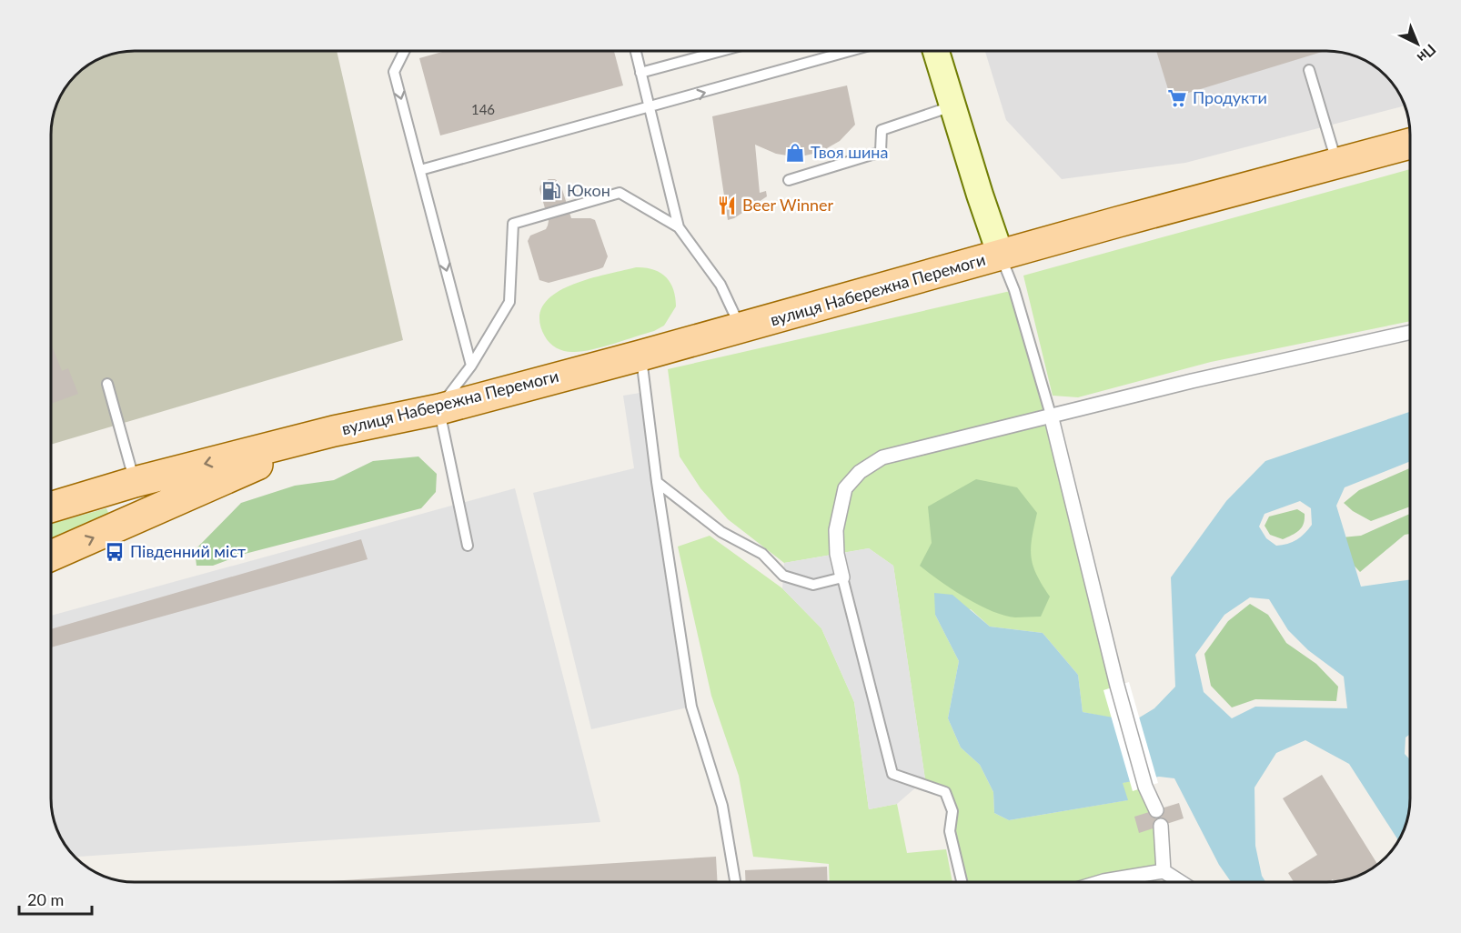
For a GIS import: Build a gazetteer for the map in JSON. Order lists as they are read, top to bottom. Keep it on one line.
{"streets":{"main road":["вулиця Набережна Перемоги"]},"places":{"supermarket":["Продукти"],"shop":["Твоя шина"],"fuel station":["Юкон"],"restaurant":["Beer Winner"],"bus stop":["Південний міст"]},"house_numbers":["146"],"scale_bar":"20 m","north":"bottom right"}
